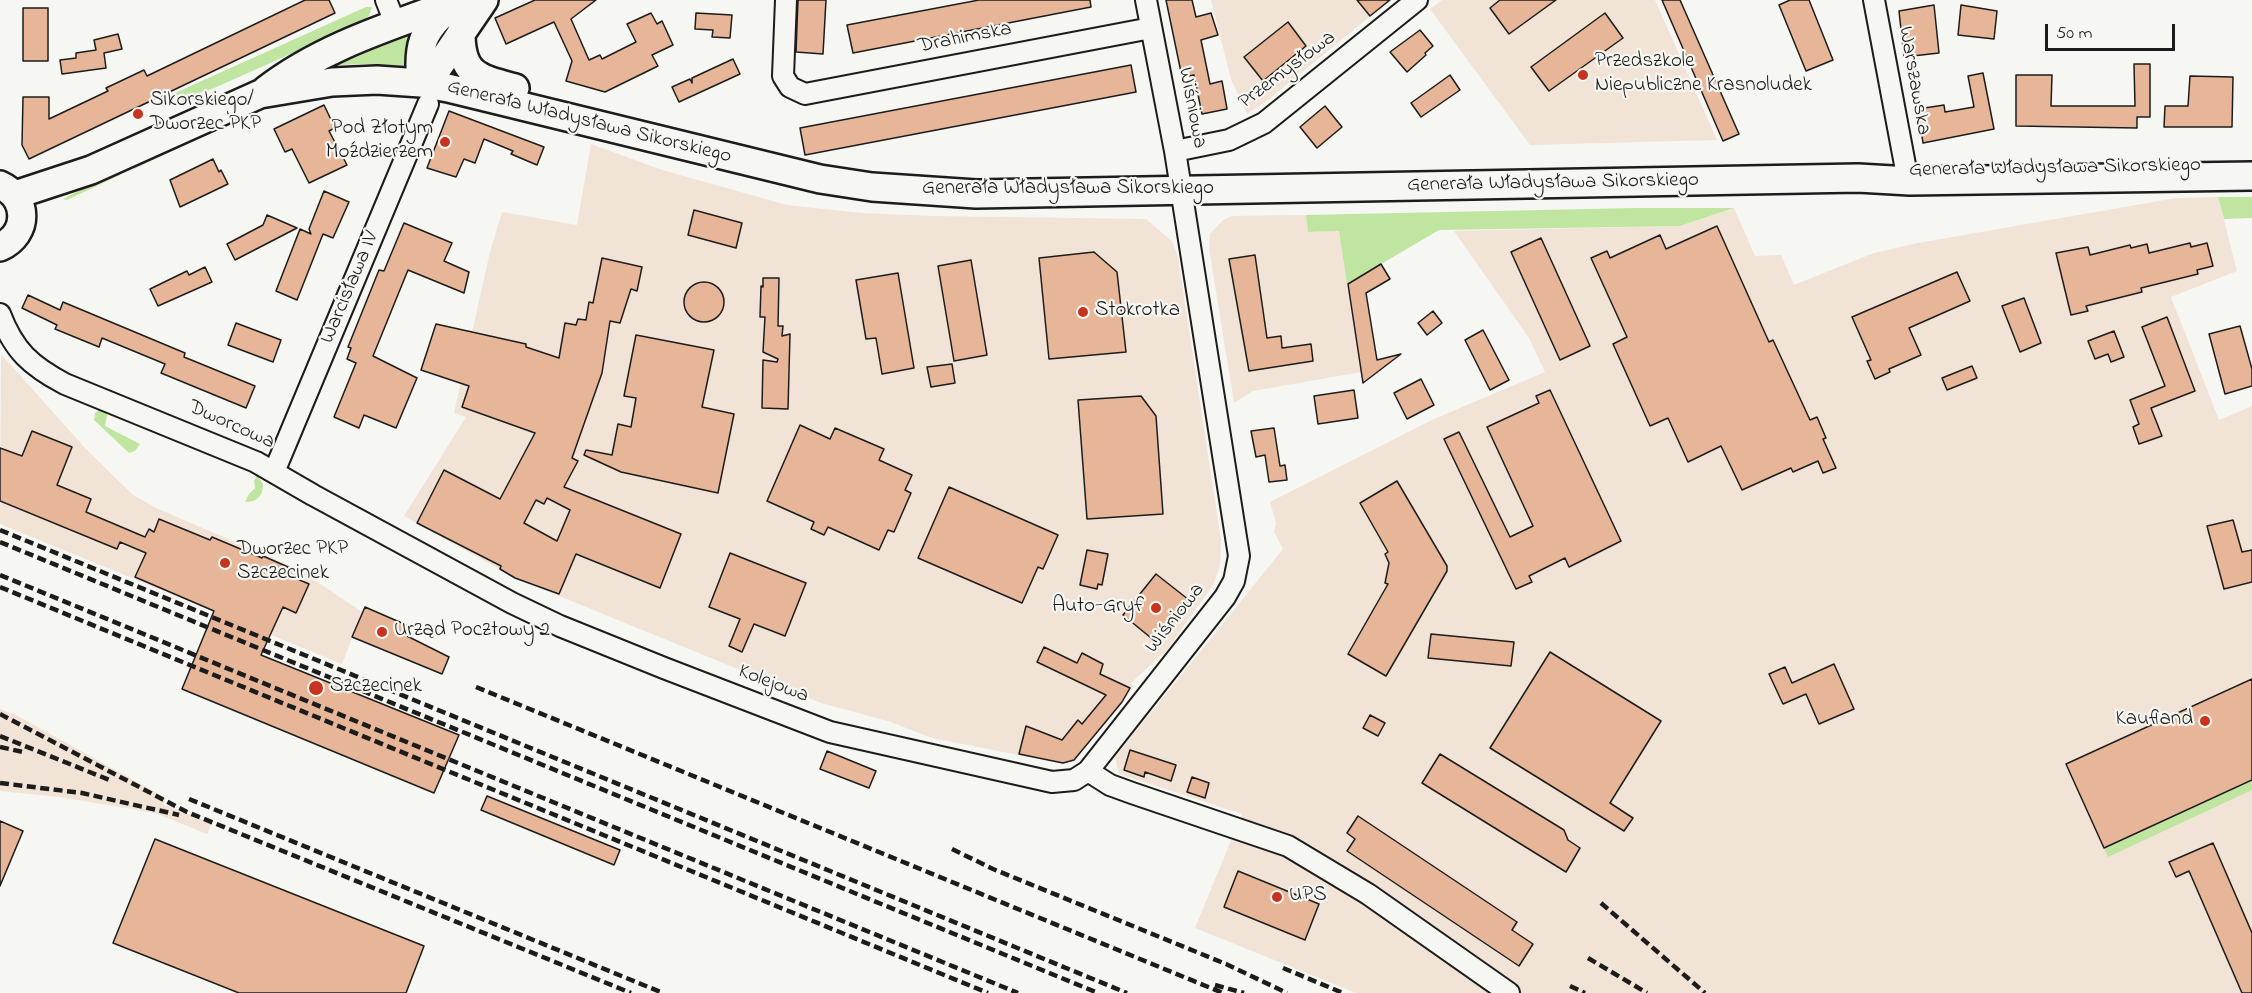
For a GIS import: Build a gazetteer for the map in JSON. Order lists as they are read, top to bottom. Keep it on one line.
{"streets":{"street":["Drahimska","Przemysłowa","Warszawska","Wiśniowa","Generała Władysława Sikorskiego","Warcisława IV","Dworcowa","Kolejowa"]},"crossings":[["Drahimska","Wiśniowa"],["Przemysłowa","Wiśniowa"],["Warszawska","Generała Władysława Sikorskiego"],["Wiśniowa","Generała Władysława Sikorskiego"],["Wiśniowa","Kolejowa"],["Generała Władysława Sikorskiego","Warcisława IV"],["Warcisława IV","Dworcowa"],["Dworcowa","Kolejowa"]],"places":["Przedszkole Niepubliczne Krasnoludek","Sikorskiego/ Dworzec PKP","Pod Złotym Moździerzem","Stokrotka","Dworzec PKP Szczecinek","Auto-Gryf","Urząd Pocztowy 2","Szczecinek","Kaufland","UPS"],"scale_bar":"50 m"}
